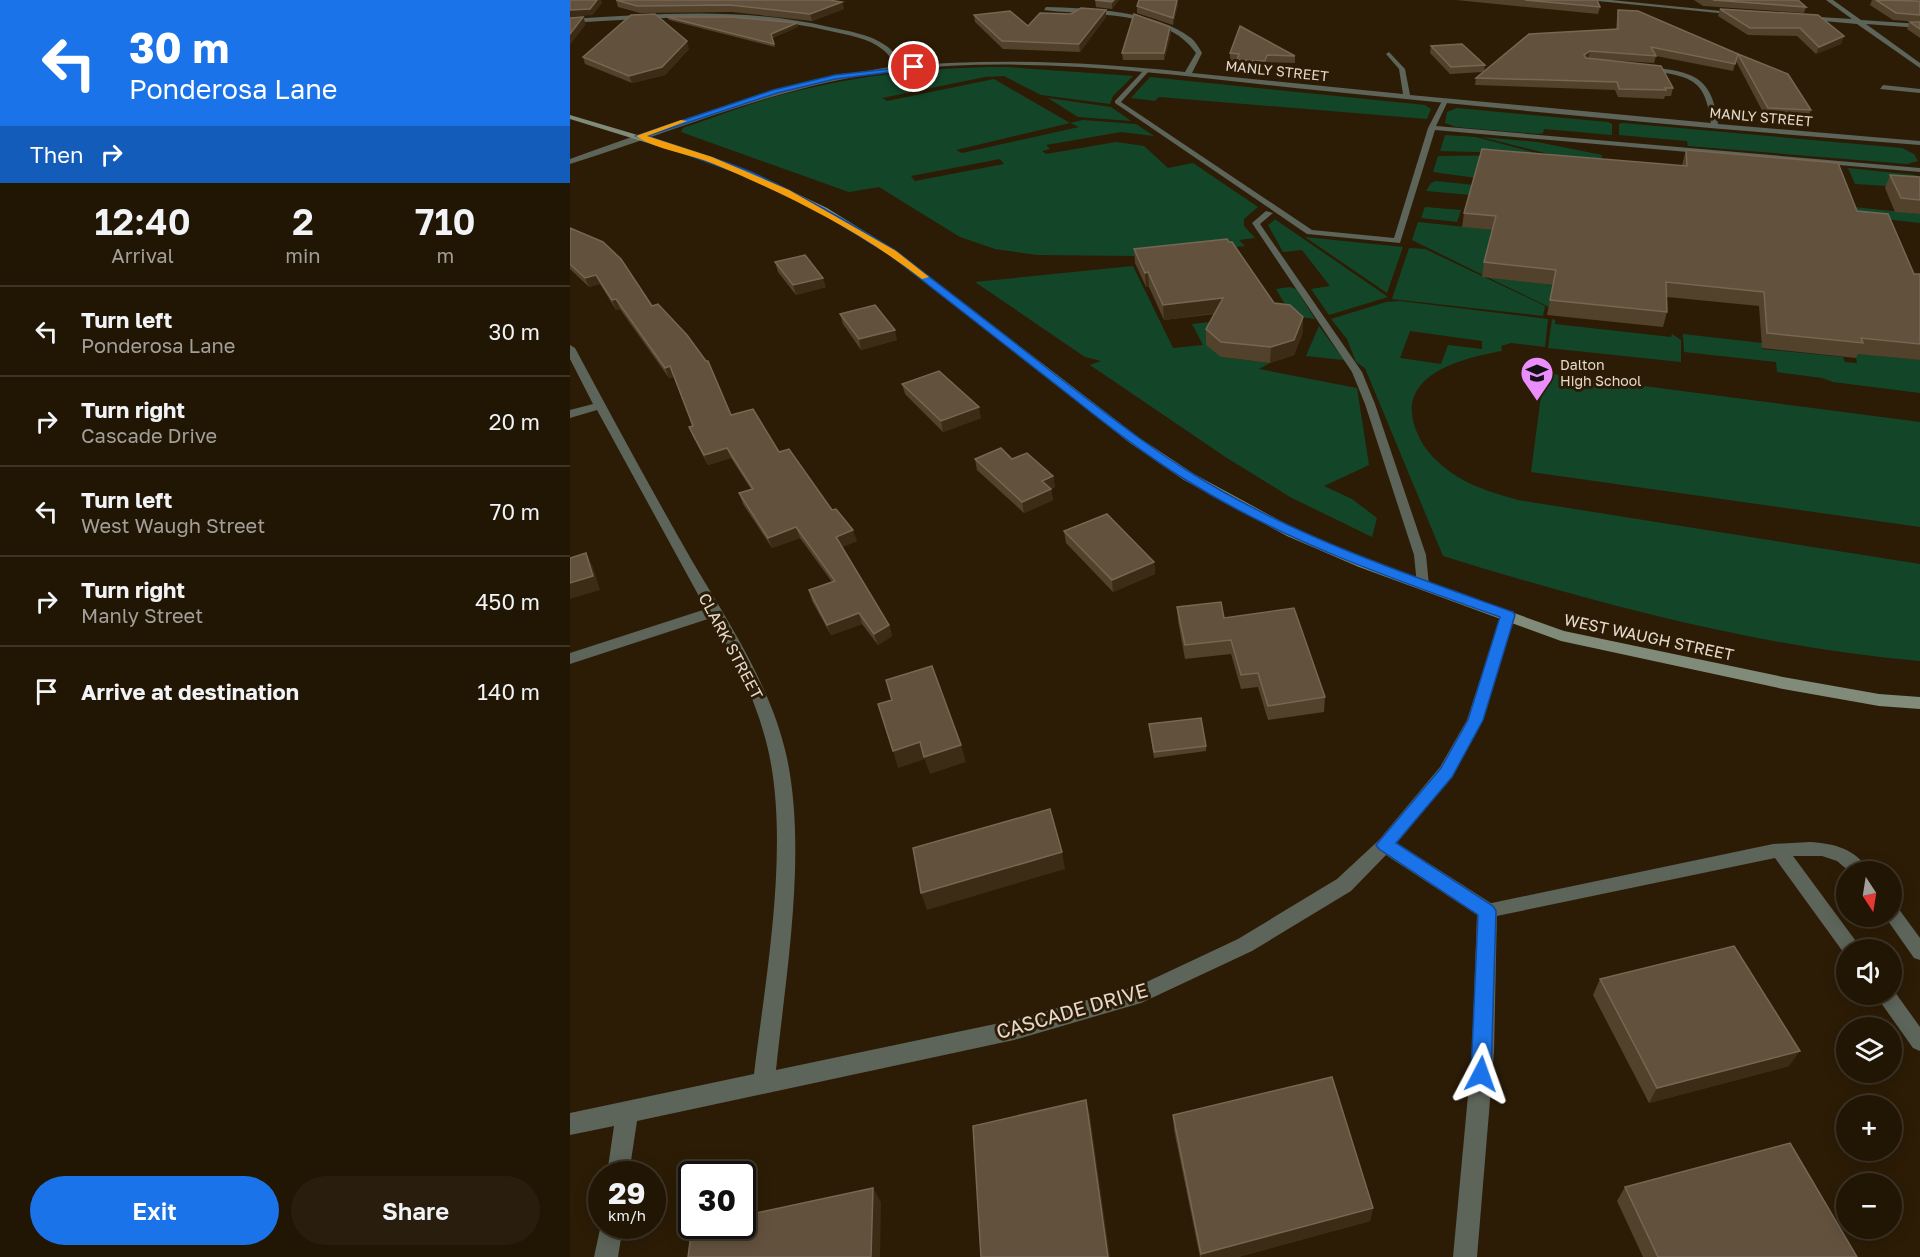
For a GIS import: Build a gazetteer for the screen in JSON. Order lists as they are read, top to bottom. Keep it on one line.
{"streets":{"street":["MANLY STREET","WEST WAUGH STREET","CLARK STREET","CASCADE DRIVE"]},"crossings":[["MANLY STREET","WEST WAUGH STREET"],["WEST WAUGH STREET","CASCADE DRIVE"],["CLARK STREET","CASCADE DRIVE"]],"places":{"school or university":["Dalton High School"]},"north":"bottom","page":{"turn":["30 m","Ponderosa Lane"],"then":"Then","eta":["12:40","Arrival","2","min","710","m"],"list":[{"name":"Turn left","note":"Ponderosa Lane","value":"30 m"},{"name":"Turn right","note":"Cascade Drive","value":"20 m"},{"name":"Turn left","note":"West Waugh Street","value":"70 m"},{"name":"Turn right","note":"Manly Street","value":"450 m"},{"name":"Arrive at destination","value":"140 m"}],"map_buttons":["+","−"],"speed":"29 km/h","limit":"30","buttons":["Exit","Share"]}}
